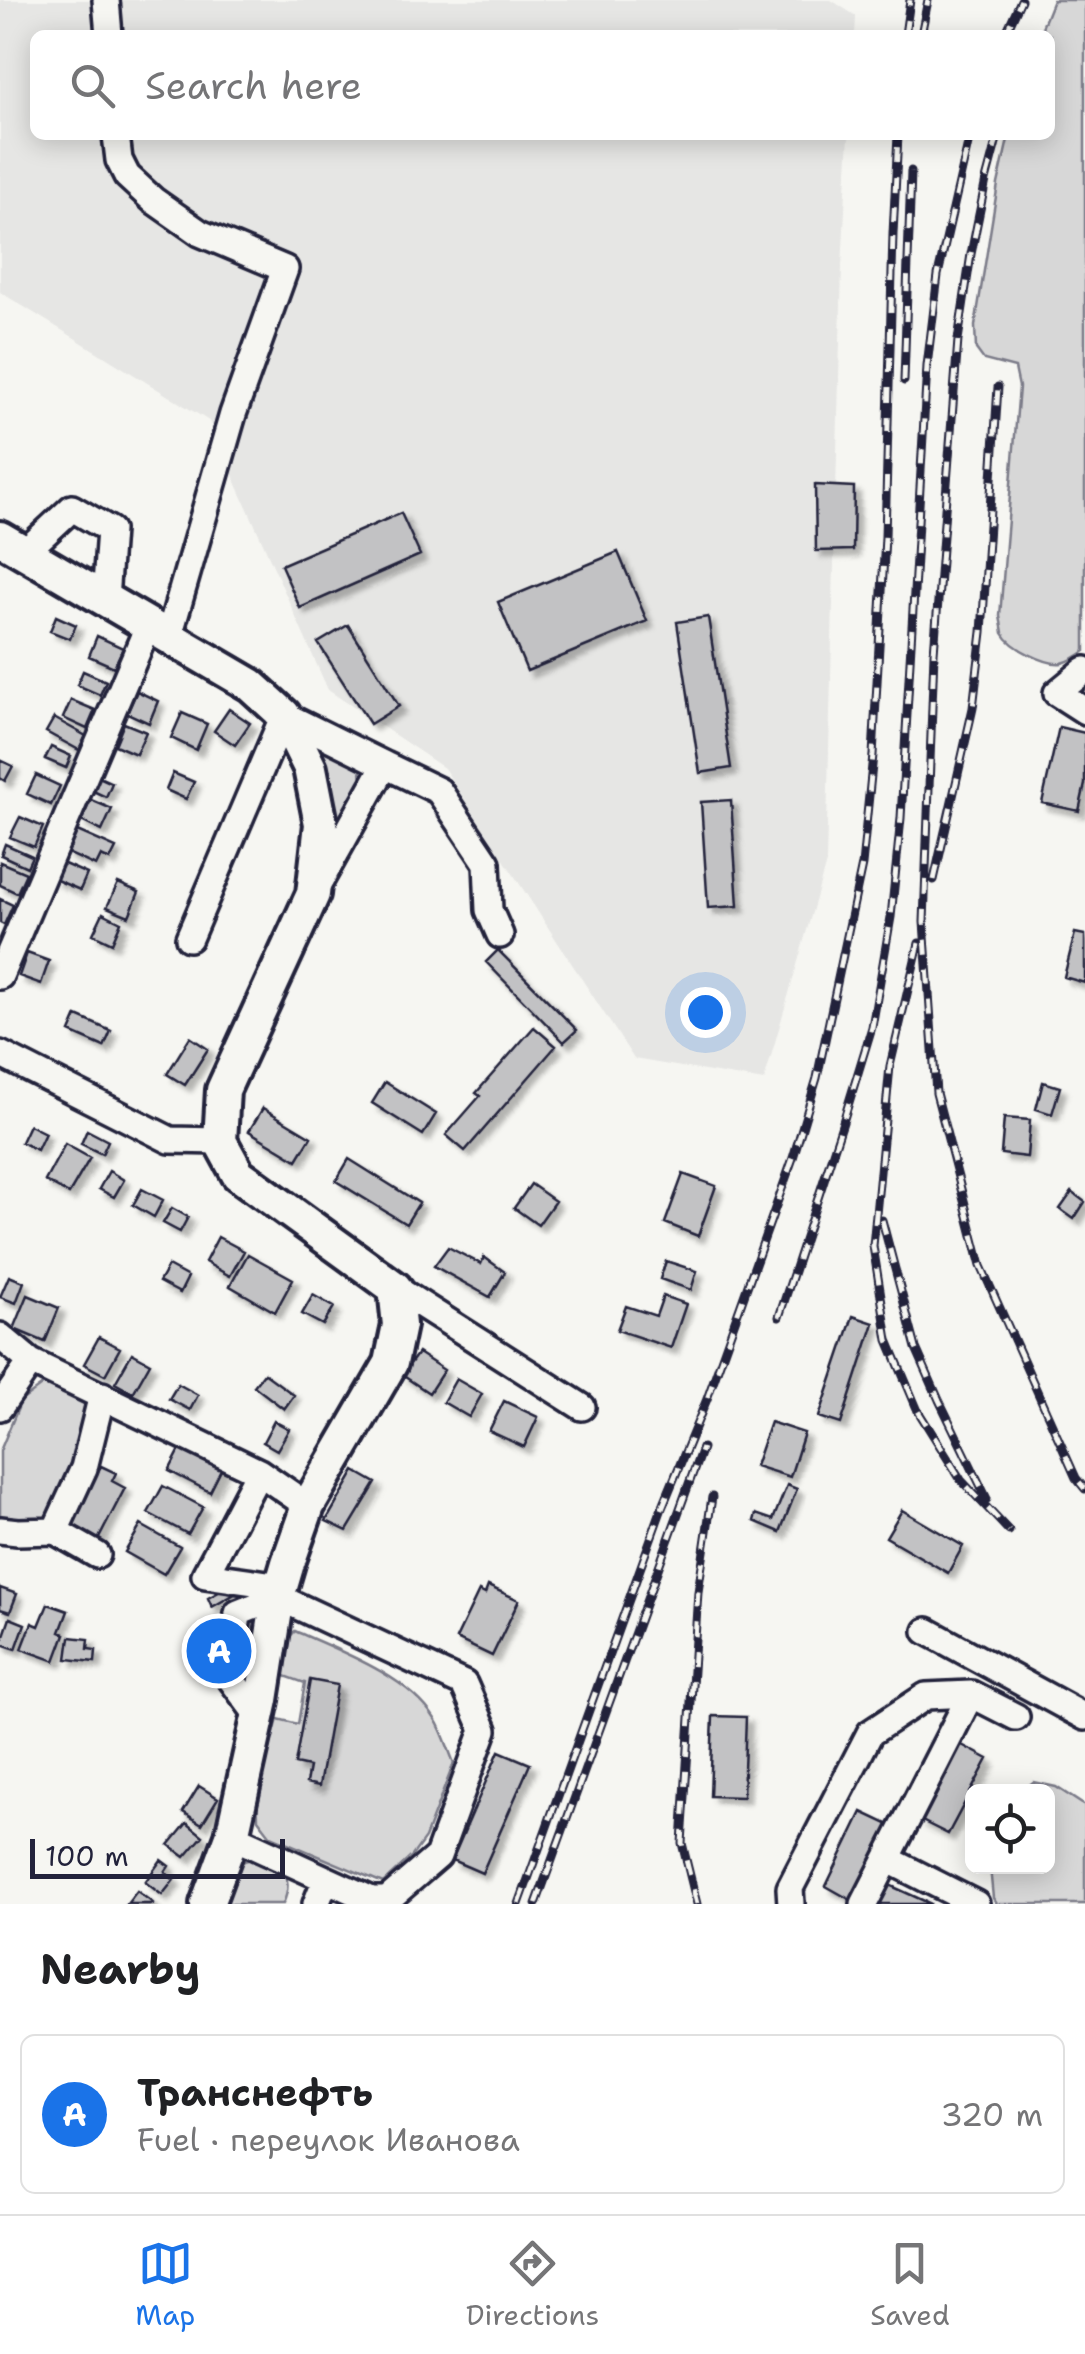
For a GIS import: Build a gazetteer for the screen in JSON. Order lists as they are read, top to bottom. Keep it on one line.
{"scale_bar":"100 m","page":{"search":"Search here","pins":"A","scale":"100 m","heading":"Nearby","list":[{"mark":"A","name":"Транснефть","note":"Fuel · переулок Иванова","value":"320 m"}],"nav":["Map","Directions","Saved"]}}
